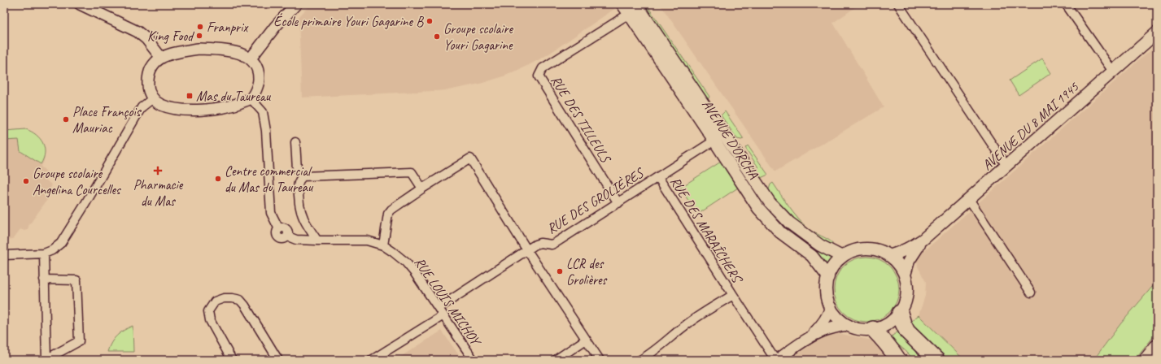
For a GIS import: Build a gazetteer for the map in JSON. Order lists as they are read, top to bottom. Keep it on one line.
{"streets":{"main road":["AVENUE DU 8 MAI 1945","AVENUE D'ORCHA"],"street":["RUE DES TILLEULS","RUE DES GROLIÈRES","RUE DES MARAÎCHERS","RUE LOUIS MICHOY"]},"crossings":[["RUE DES TILLEULS","AVENUE D'ORCHA"],["RUE DES TILLEULS","RUE DES GROLIÈRES"],["AVENUE DU 8 MAI 1945","AVENUE D'ORCHA"],["AVENUE D'ORCHA","RUE DES GROLIÈRES"],["RUE DES GROLIÈRES","RUE DES MARAÎCHERS"],["RUE DES GROLIÈRES","RUE LOUIS MICHOY"]],"places":{"other":["École primaire Youri Gagarine B","Franprix","King Food","Groupe scolaire Youri Gagarine","Place François Mauriac","Centre commercial du Mas du Taureau","Groupe scolaire Angelina Courcelles","LCR des Grolières"],"transit":["Mas du Taureau"],"health":["Pharmacie du Mas"]}}
